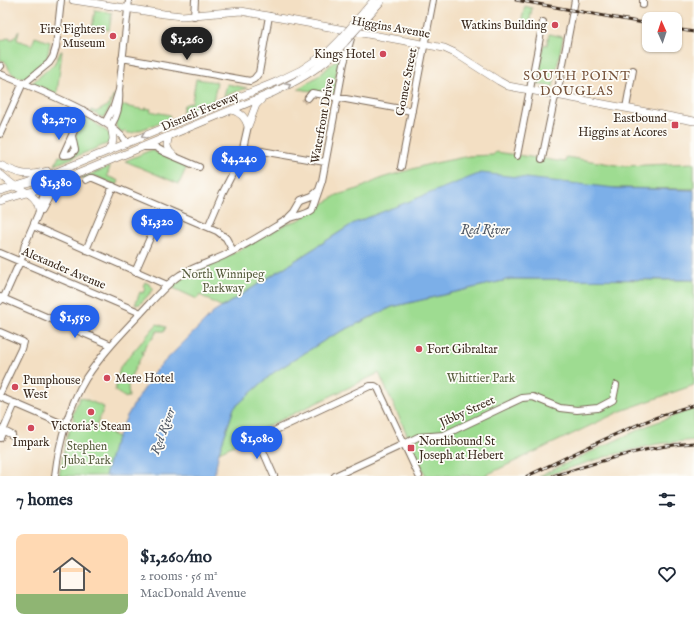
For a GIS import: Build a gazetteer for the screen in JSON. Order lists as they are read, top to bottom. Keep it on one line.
{"streets":{"main road":["Higgins Avenue","Disraeli Freeway"],"street":["Gomez Street","Waterfront Drive","Alexander Avenue","Jibby Street"]},"crossings":[["Higgins Avenue","Gomez Street"],["Higgins Avenue","Waterfront Drive"],["Waterfront Drive","Alexander Avenue"]],"districts":["SOUTH POINT DOUGLAS"],"water":["Red River"],"parks":["North Winnipeg Parkway","Whittier Park","Stephen Juba Park"],"places":{"other":["Watkins Building","Fire Fighters Museum","Kings Hotel","Fort Gibraltar","Mere Hotel","Pumphouse West","Victoria's Steam","Impark"],"transit":["Eastbound Higgins at Acores","Northbound St Joseph at Hebert"]},"north":"top","page":{"price":["$1,260","$2,270","$4,240","$1,380","$1,320","$1,550","$1,080"],"heading":"7 homes","list":[{"name":"$1,260/mo","note":"2 rooms · 56 m² · MacDonald Avenue"}]}}
